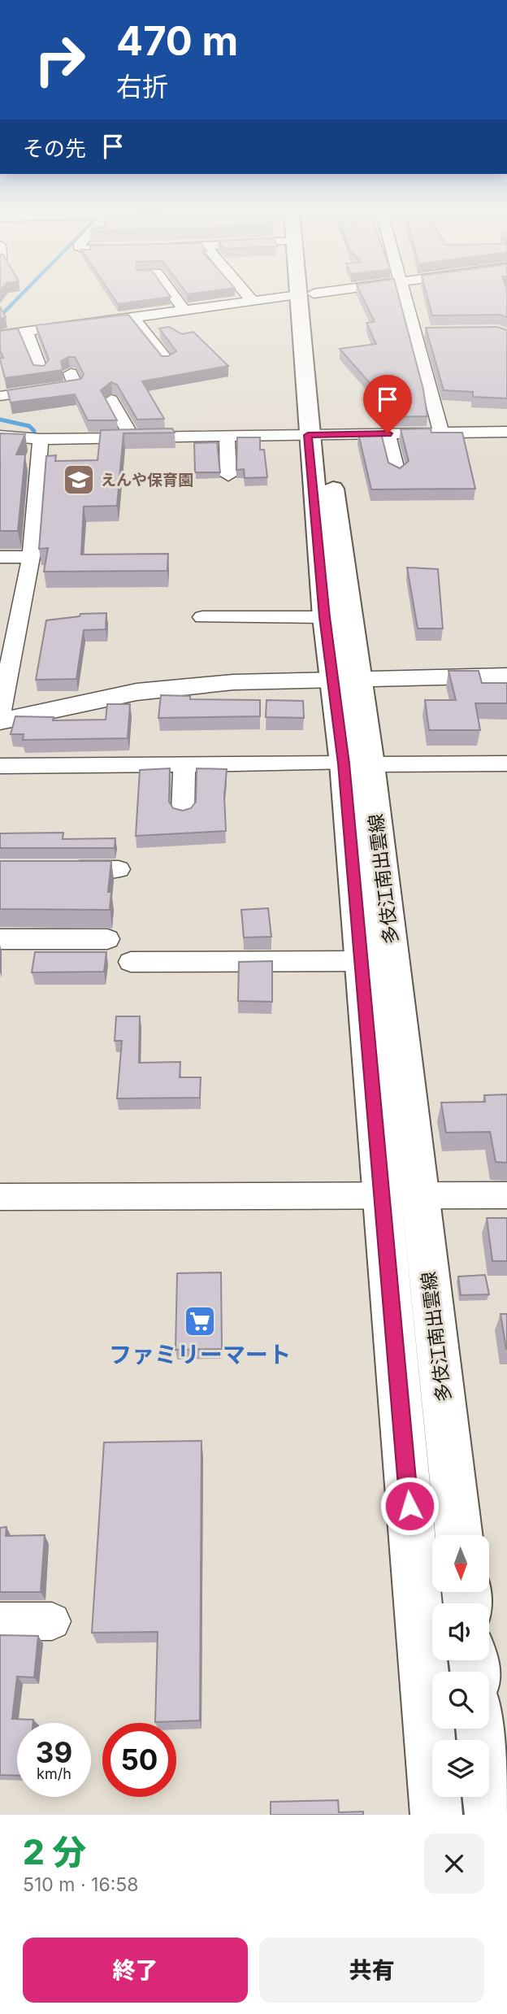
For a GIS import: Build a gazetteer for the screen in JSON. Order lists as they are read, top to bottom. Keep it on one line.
{"streets":{"main road":["多伎江南出雲線"]},"places":{"school or university":["えんや保育園"],"supermarket":["ファミリーマート"]},"north":"bottom","page":{"turn":["470 m","右折"],"then":"その先","speed":"39 km/h","limit":"50","heading":["2 分","510 m · 16:58"],"buttons":["終了","共有"]}}
